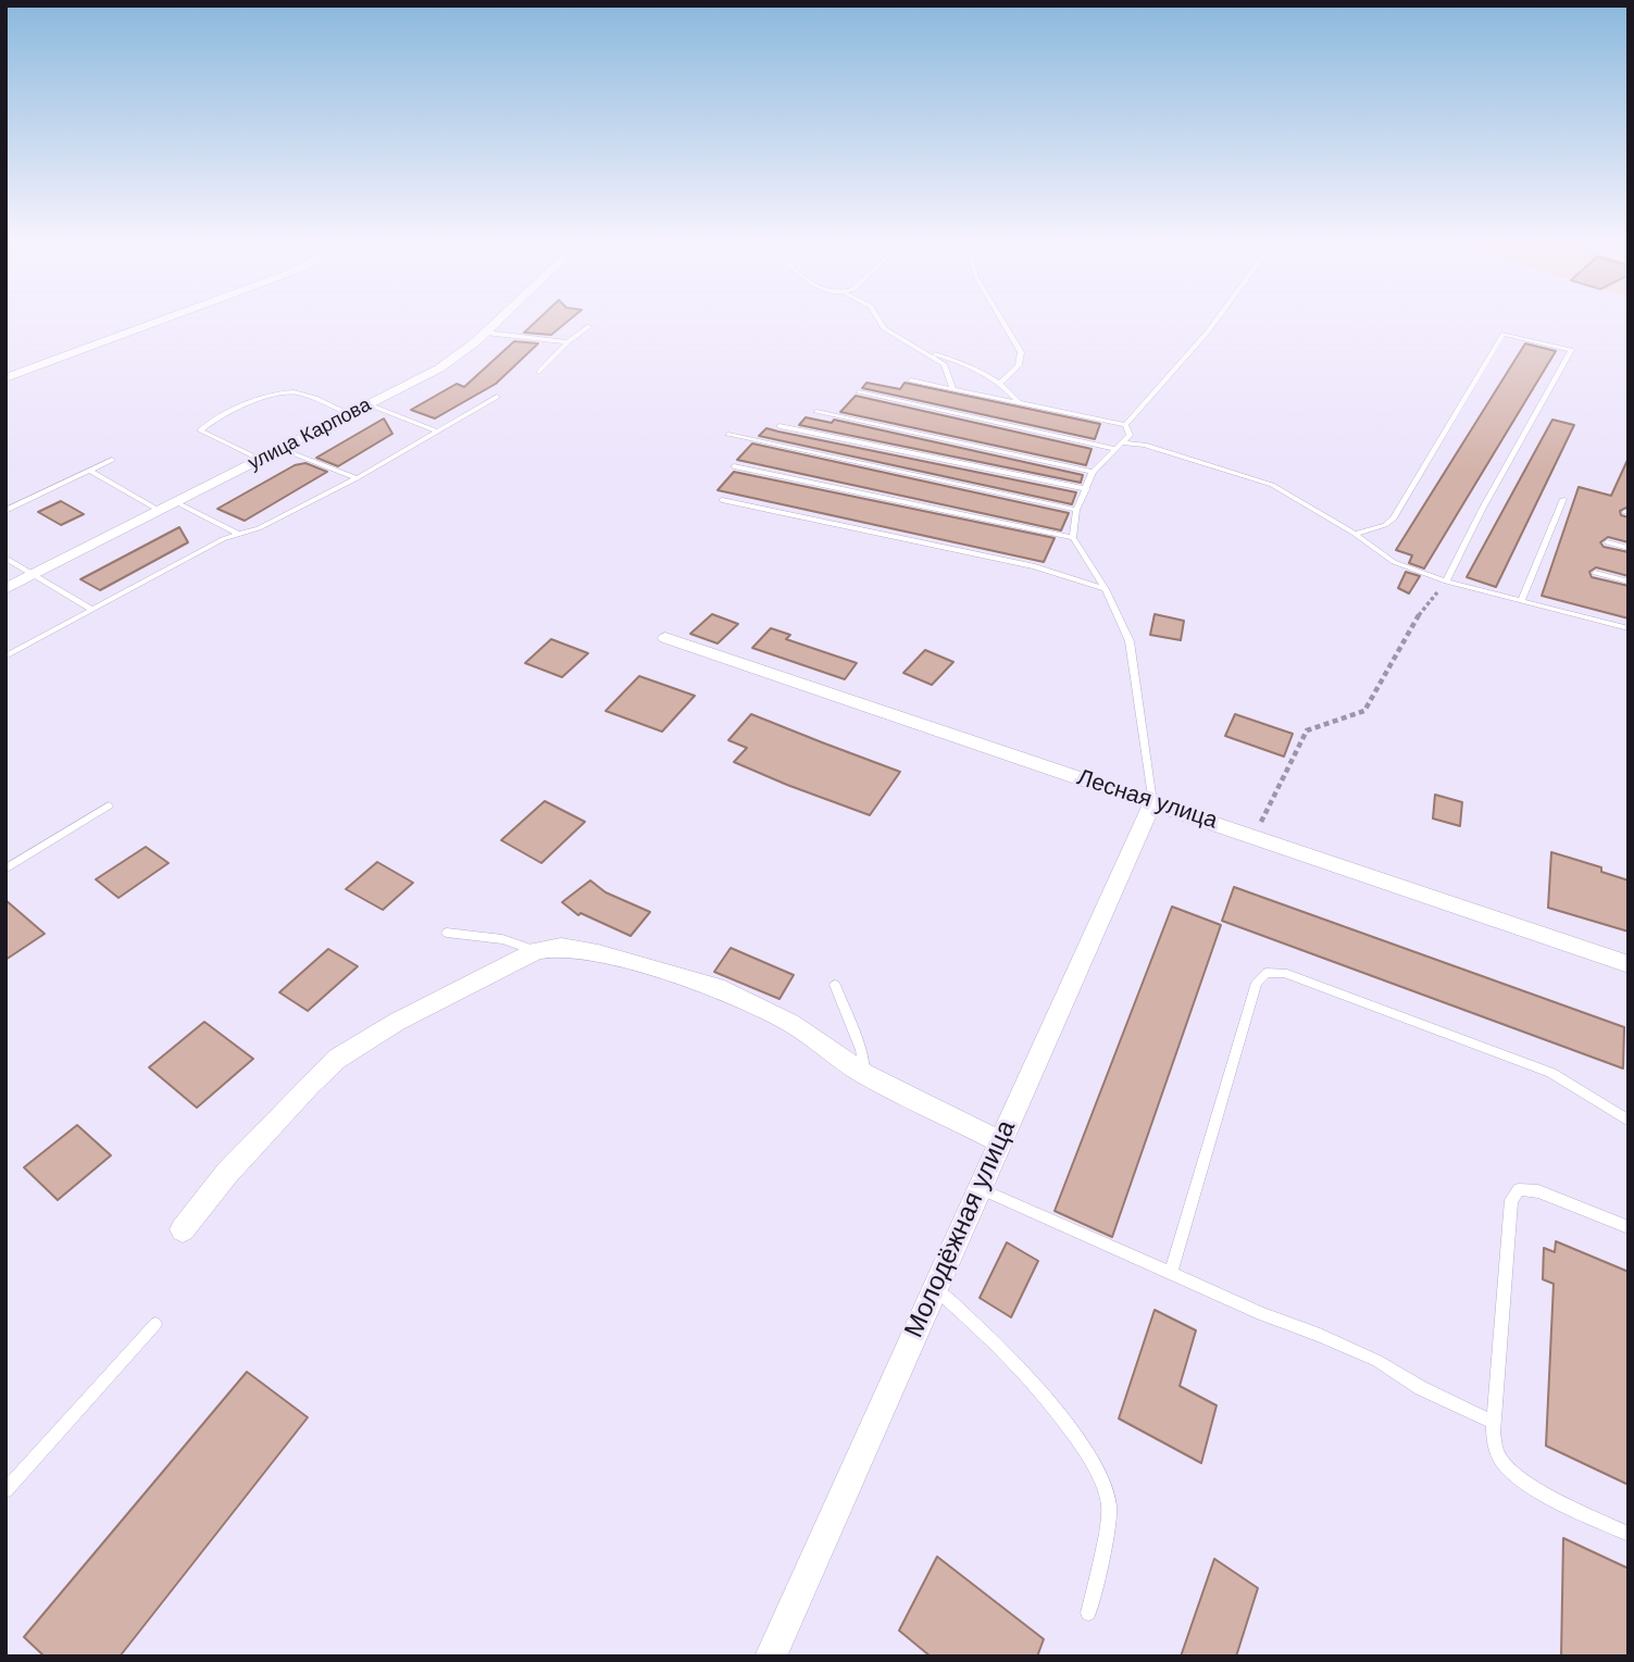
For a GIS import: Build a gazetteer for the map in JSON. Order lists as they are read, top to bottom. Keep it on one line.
{"streets":{"street":["улица Карпова","Лесная улица","Молодёжная улица"]},"crossings":[["Лесная улица","Молодёжная улица"]]}
